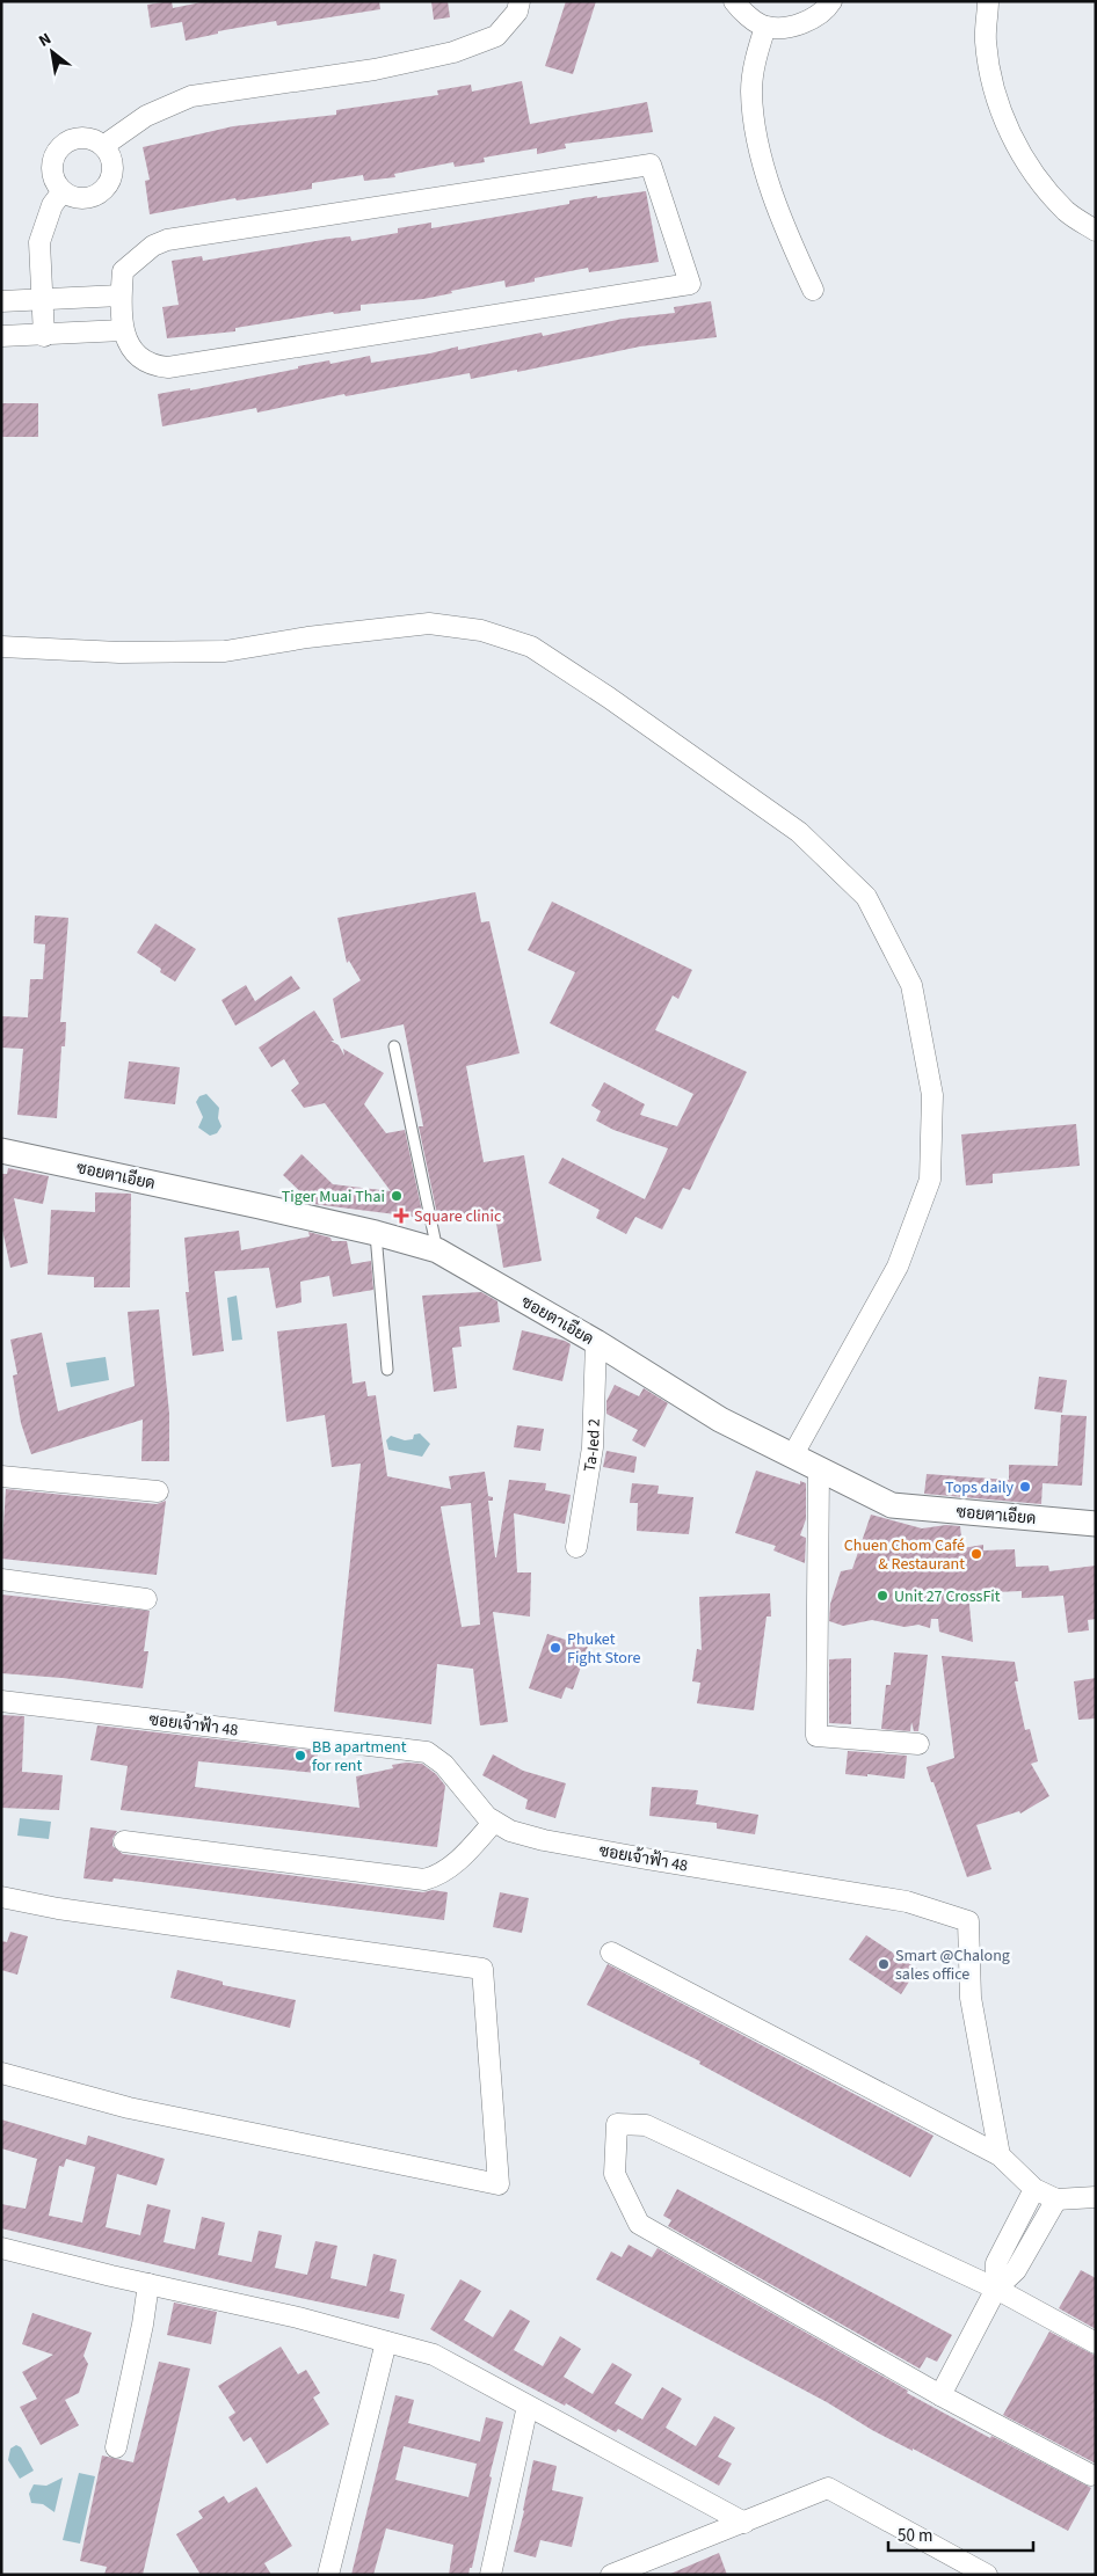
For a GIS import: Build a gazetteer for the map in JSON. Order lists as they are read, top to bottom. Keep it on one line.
{"streets":{"street":["ซอยตาเอียด","Ta-Ied 2","ซอยเจ้าฟ้า 48"]},"crossings":[["ซอยตาเอียด","Ta-Ied 2"]],"places":{"other":["Tiger Muai Thai","Tops daily","Chuen Chom Café & Restaurant","Unit 27 CrossFit","Phuket Fight Store","BB apartment for rent","Smart @Chalong sales office"],"health":["Square clinic"]},"scale_bar":"50 m","north":"top left"}
